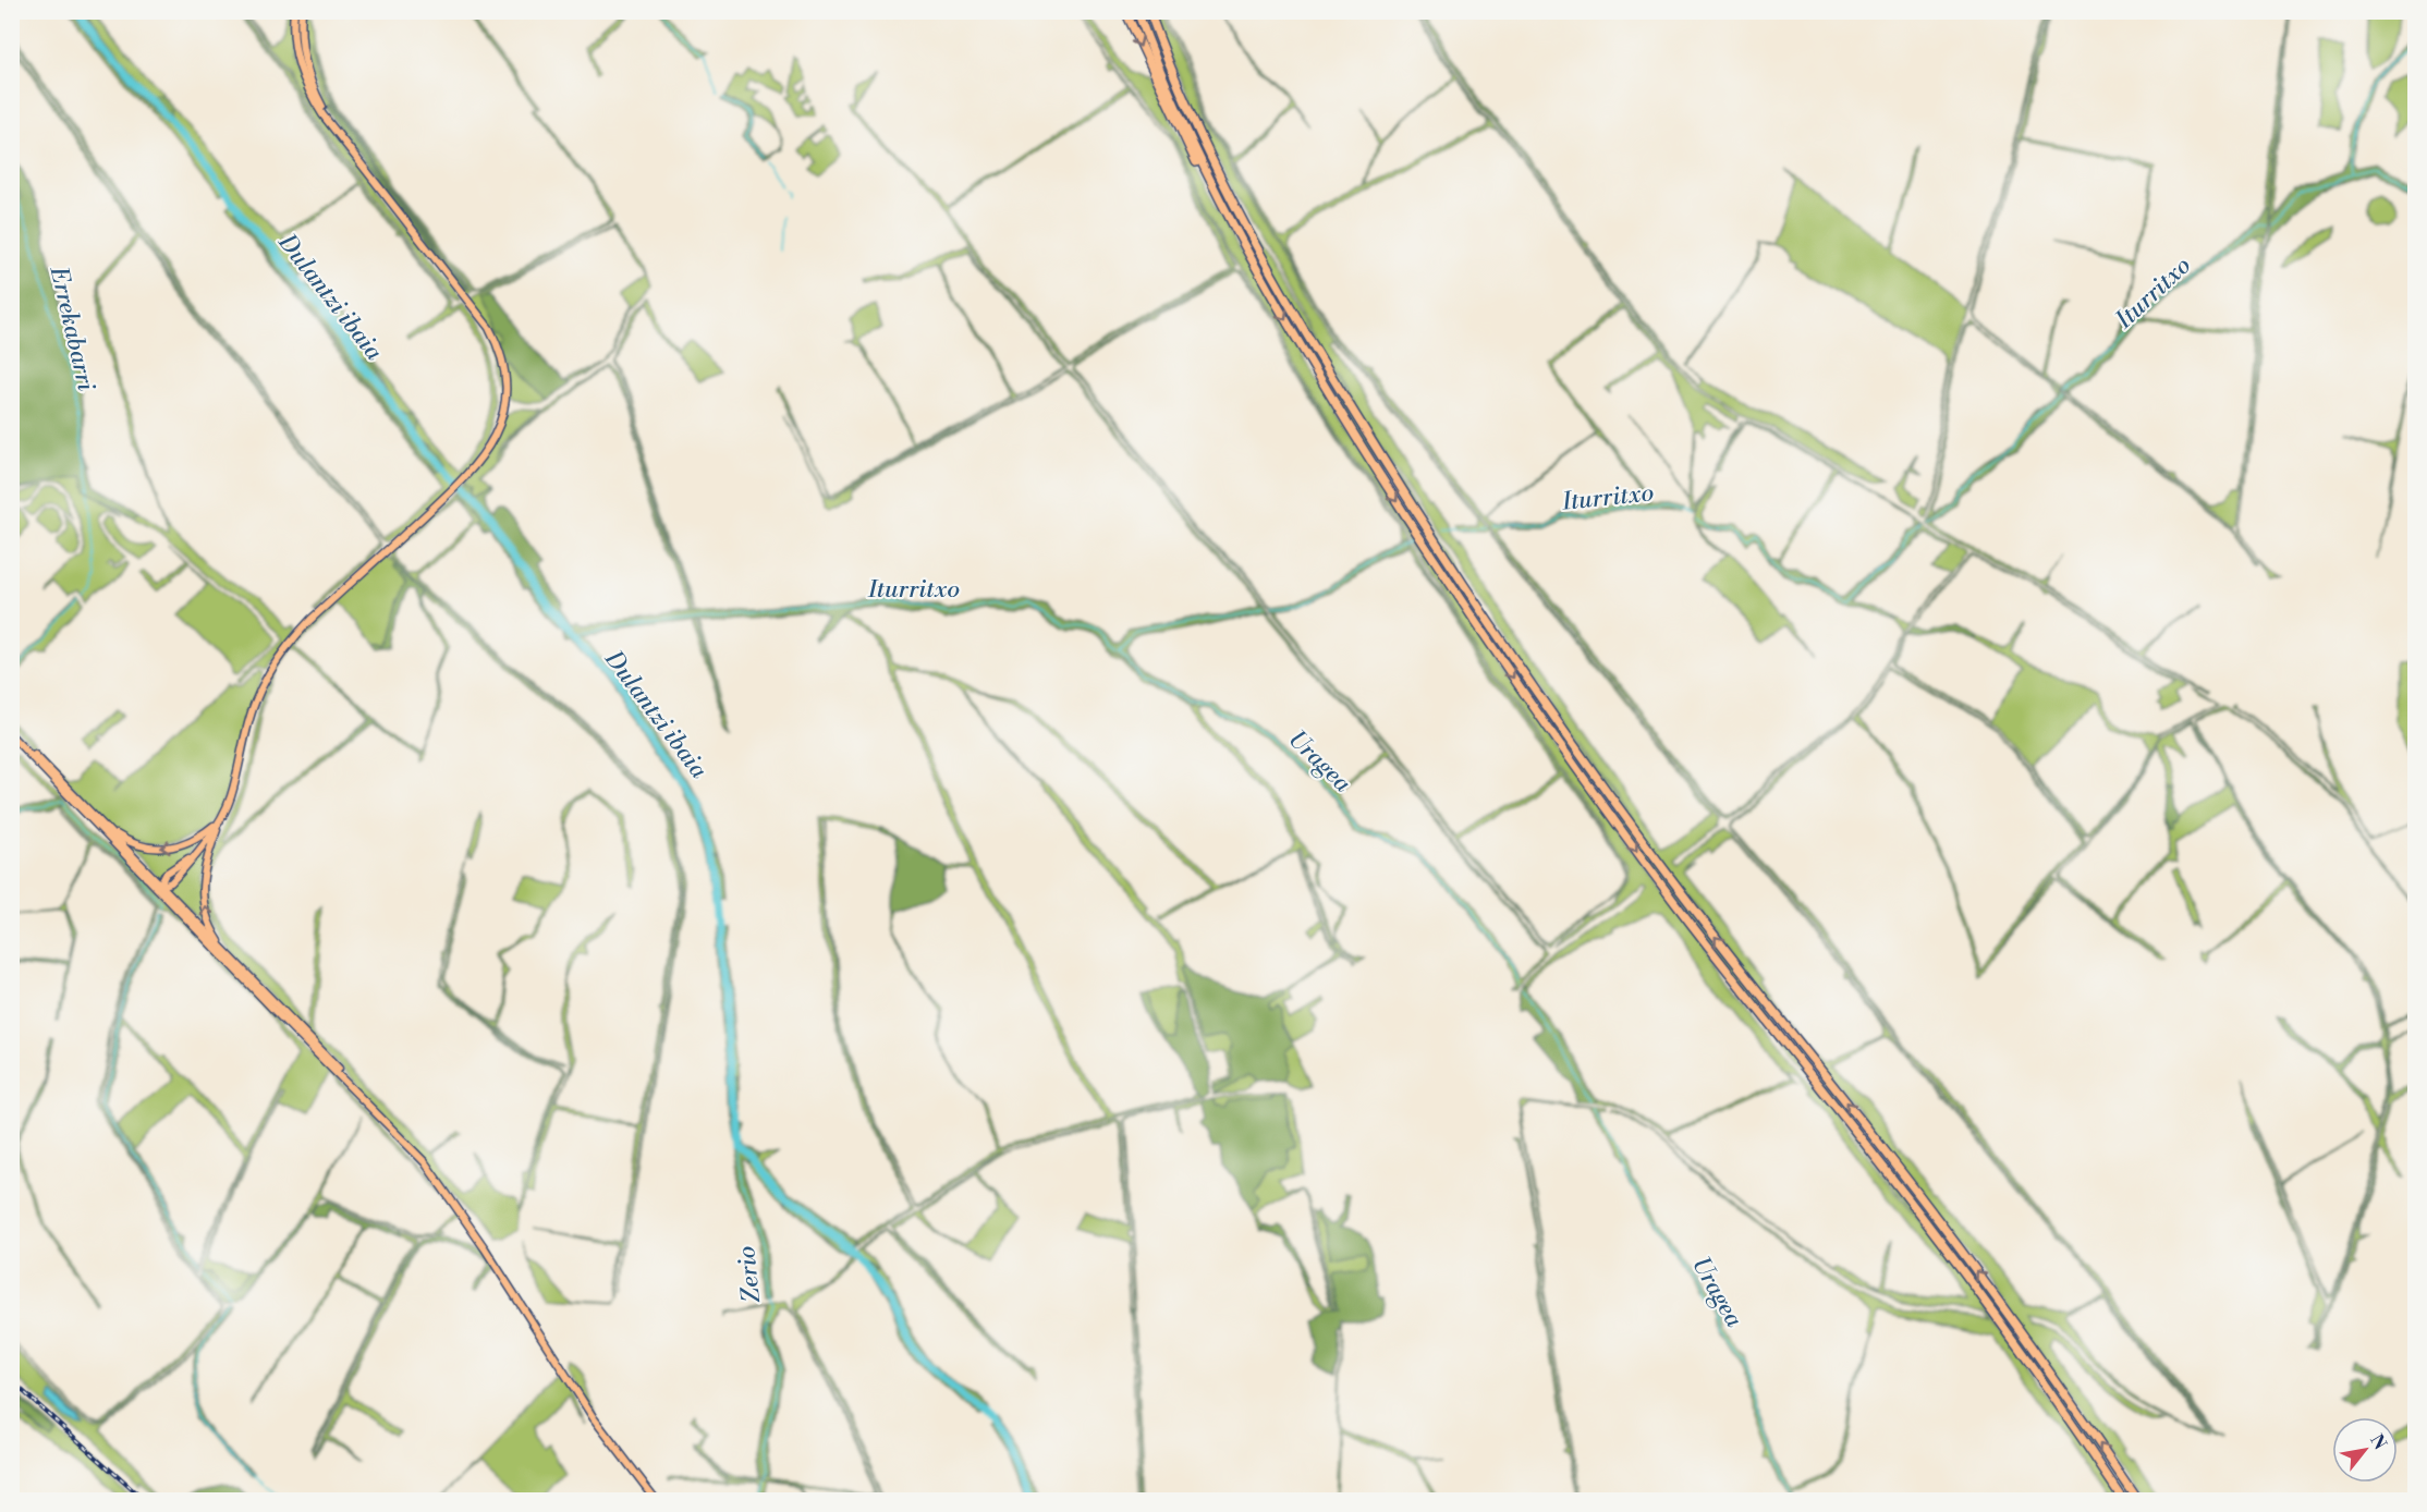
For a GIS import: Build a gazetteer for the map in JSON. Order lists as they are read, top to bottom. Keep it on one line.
{"water":["Iturritxo","Dulantzi ibaia","Errekabarri","Uragea","Zerio"],"north":"top right"}
